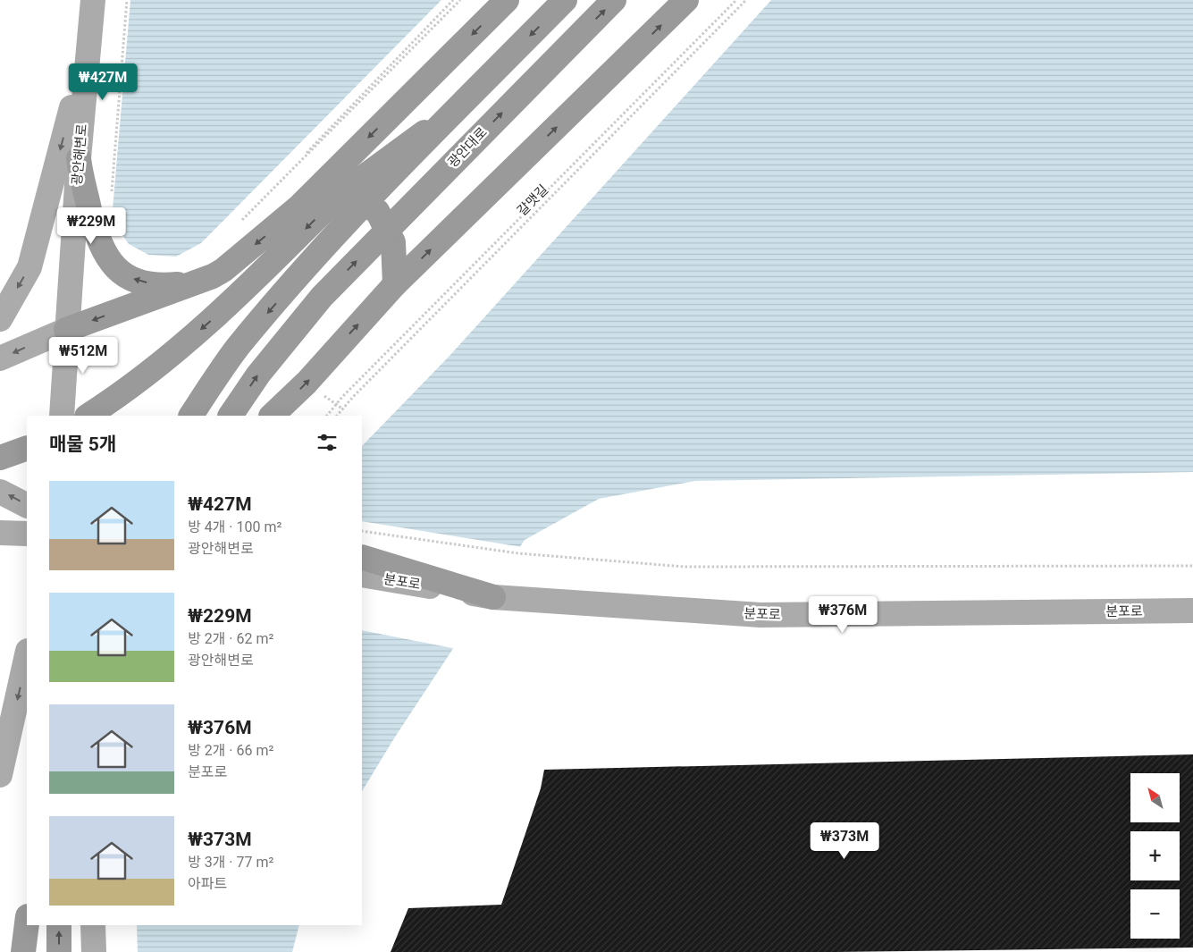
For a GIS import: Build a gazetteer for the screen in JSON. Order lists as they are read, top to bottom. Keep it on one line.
{"streets":{"highway":["광안대로"],"main road":["광안해변로","분포로"],"path":["갈맷길"]},"north":"top left","page":{"price":["₩427M","₩229M","₩512M","₩376M","₩373M"],"heading":"매물 5개","list":[{"name":"₩427M","note":"방 4개 · 100 m² · 광안해변로"},{"name":"₩229M","note":"방 2개 · 62 m² · 광안해변로"},{"name":"₩376M","note":"방 2개 · 66 m² · 분포로"},{"name":"₩373M","note":"방 3개 · 77 m² · 아파트"}],"map_buttons":["+","−"]}}
